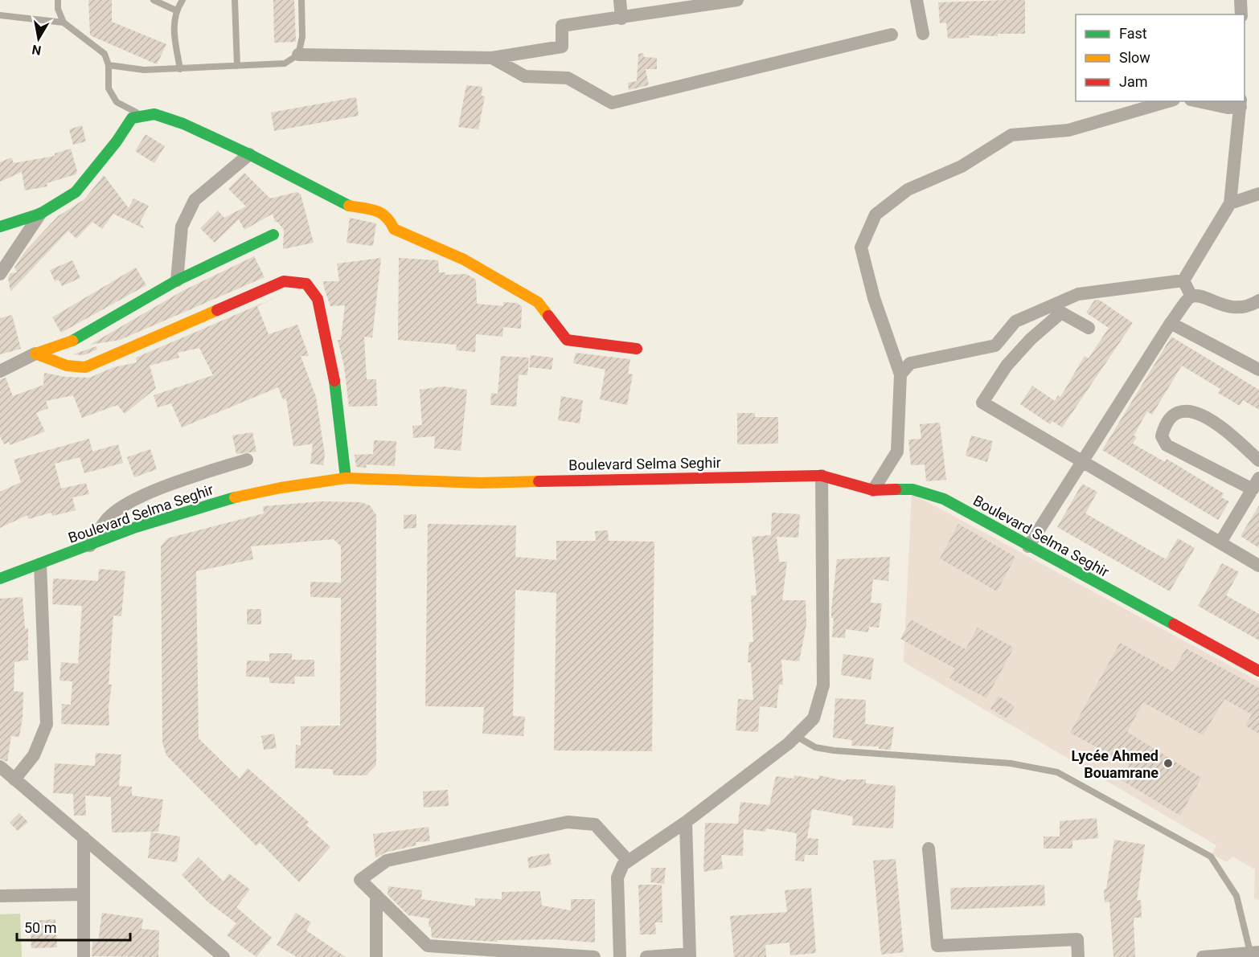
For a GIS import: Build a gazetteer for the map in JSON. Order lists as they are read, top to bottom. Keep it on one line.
{"streets":{"street":["Boulevard Selma Seghir"]},"places":["Lycée Ahmed Bouamrane"],"legend":["Fast","Slow","Jam"],"scale_bar":"50 m","north":"bottom"}
